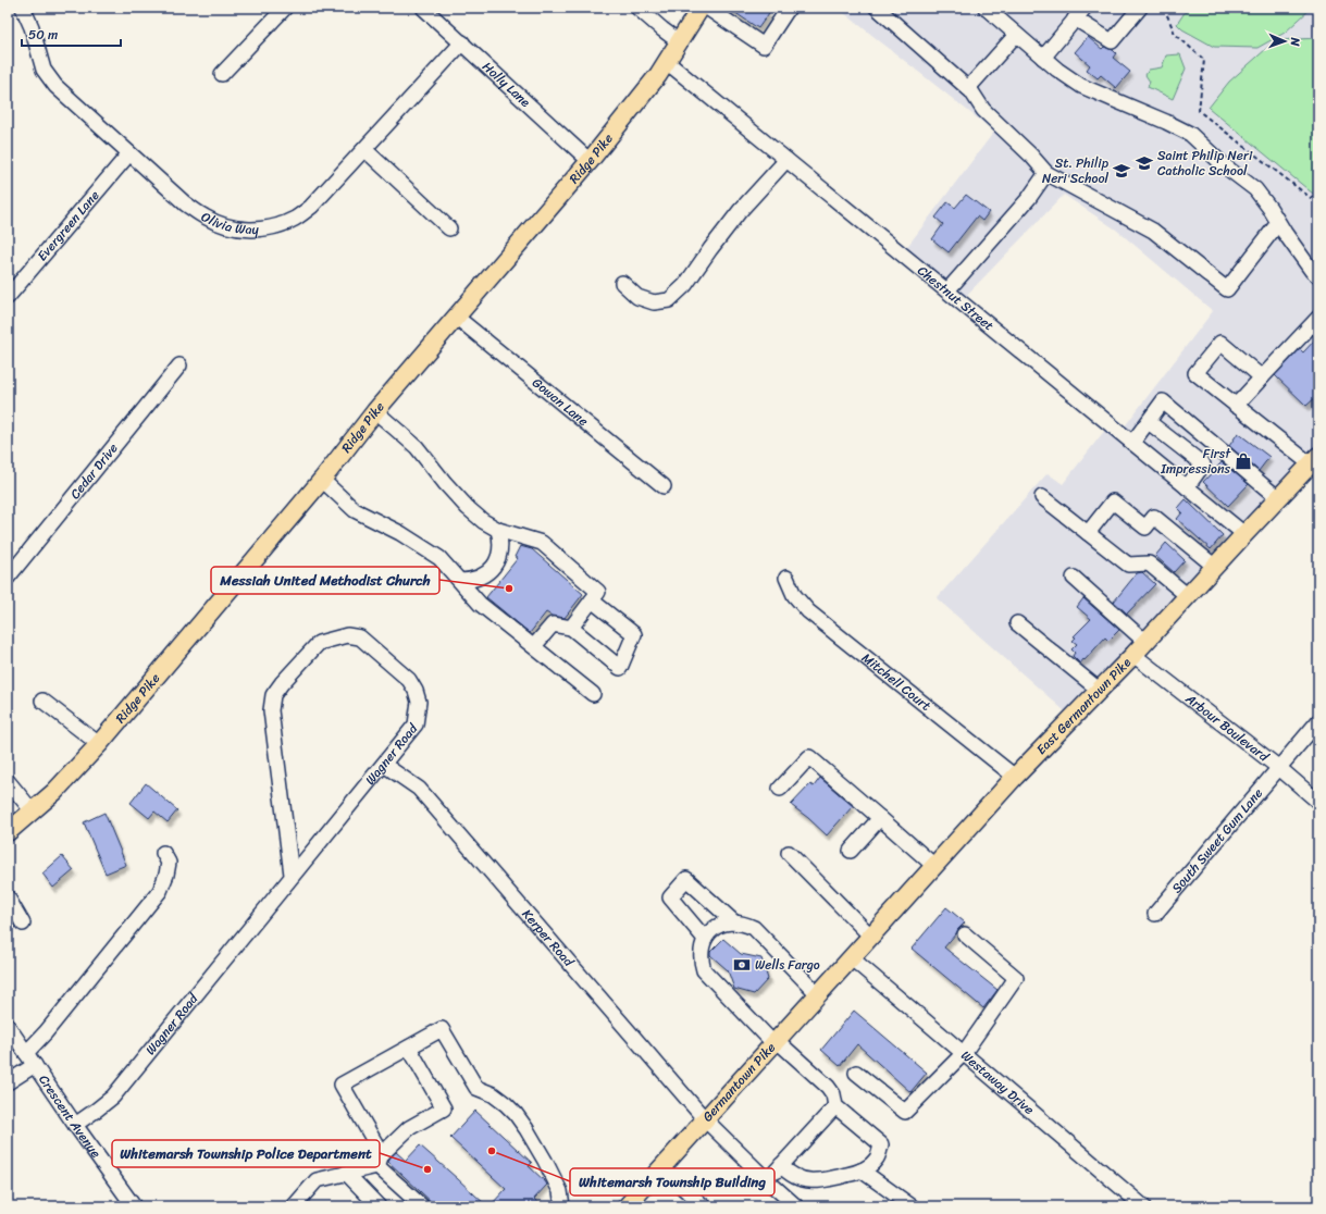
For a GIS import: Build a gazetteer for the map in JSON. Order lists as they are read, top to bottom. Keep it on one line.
{"streets":{"main road":["Ridge Pike","East Germantown Pike","Germantown Pike"],"street":["Holly Lane","Olivia Way","Evergreen Lane","Chestnut Street","Gowan Lane","Cedar Drive","Mitchell Court","Arbour Boulevard","Wagner Road","South Sweet Gum Lane","Kerper Road","Westaway Drive","Crescent Avenue"]},"crossings":[["Holly Lane","Ridge Pike"],["Holly Lane","Olivia Way"],["Ridge Pike","Chestnut Street"],["Ridge Pike","Gowan Lane"],["Olivia Way","Evergreen Lane"],["Chestnut Street","East Germantown Pike"],["Mitchell Court","East Germantown Pike"],["East Germantown Pike","Arbour Boulevard"],["East Germantown Pike","Germantown Pike"],["East Germantown Pike","Westaway Drive"],["Arbour Boulevard","South Sweet Gum Lane"],["Wagner Road","Kerper Road"],["Wagner Road","Crescent Avenue"],["Kerper Road","Germantown Pike"],["Germantown Pike","Westaway Drive"]],"places":{"school or university":["Saint Philip Neri Catholic School","St. Philip Neri School"],"shop":["First Impressions"],"other":["Messiah United Methodist Church","Whitemarsh Township Building","Whitemarsh Township Police Department"],"bank":["Wells Fargo"]},"scale_bar":"50 m","north":"right"}
